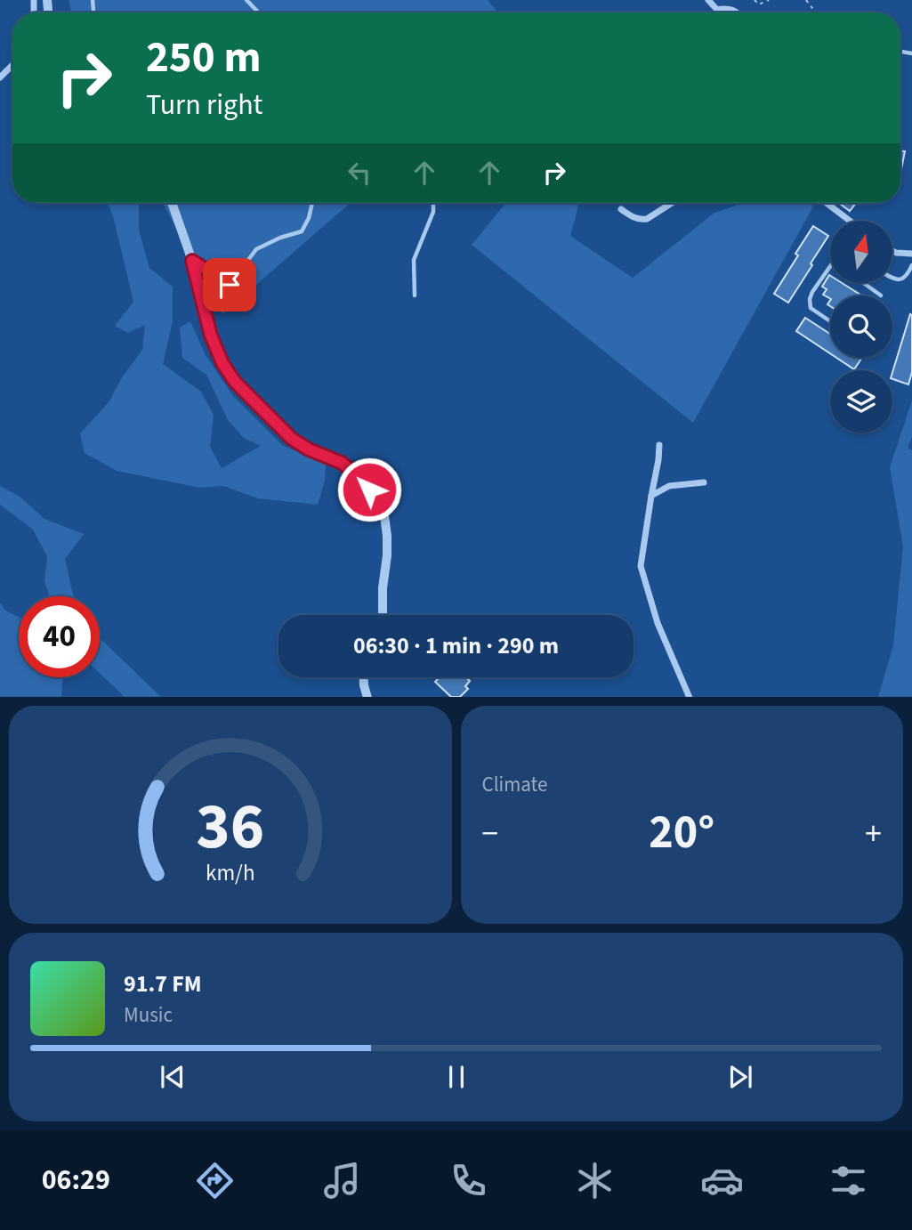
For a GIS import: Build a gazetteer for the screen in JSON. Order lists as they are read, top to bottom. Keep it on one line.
{"north":"top","page":{"turn":["250 m","Turn right"],"limit":"40","trip":"06:30 · 1 min · 290 m","tile":"Climate","heat":["−","20°","+"],"song":["91.7 FM","Music"],"tabs":"06:29","gauge":["36","km/h"]}}
